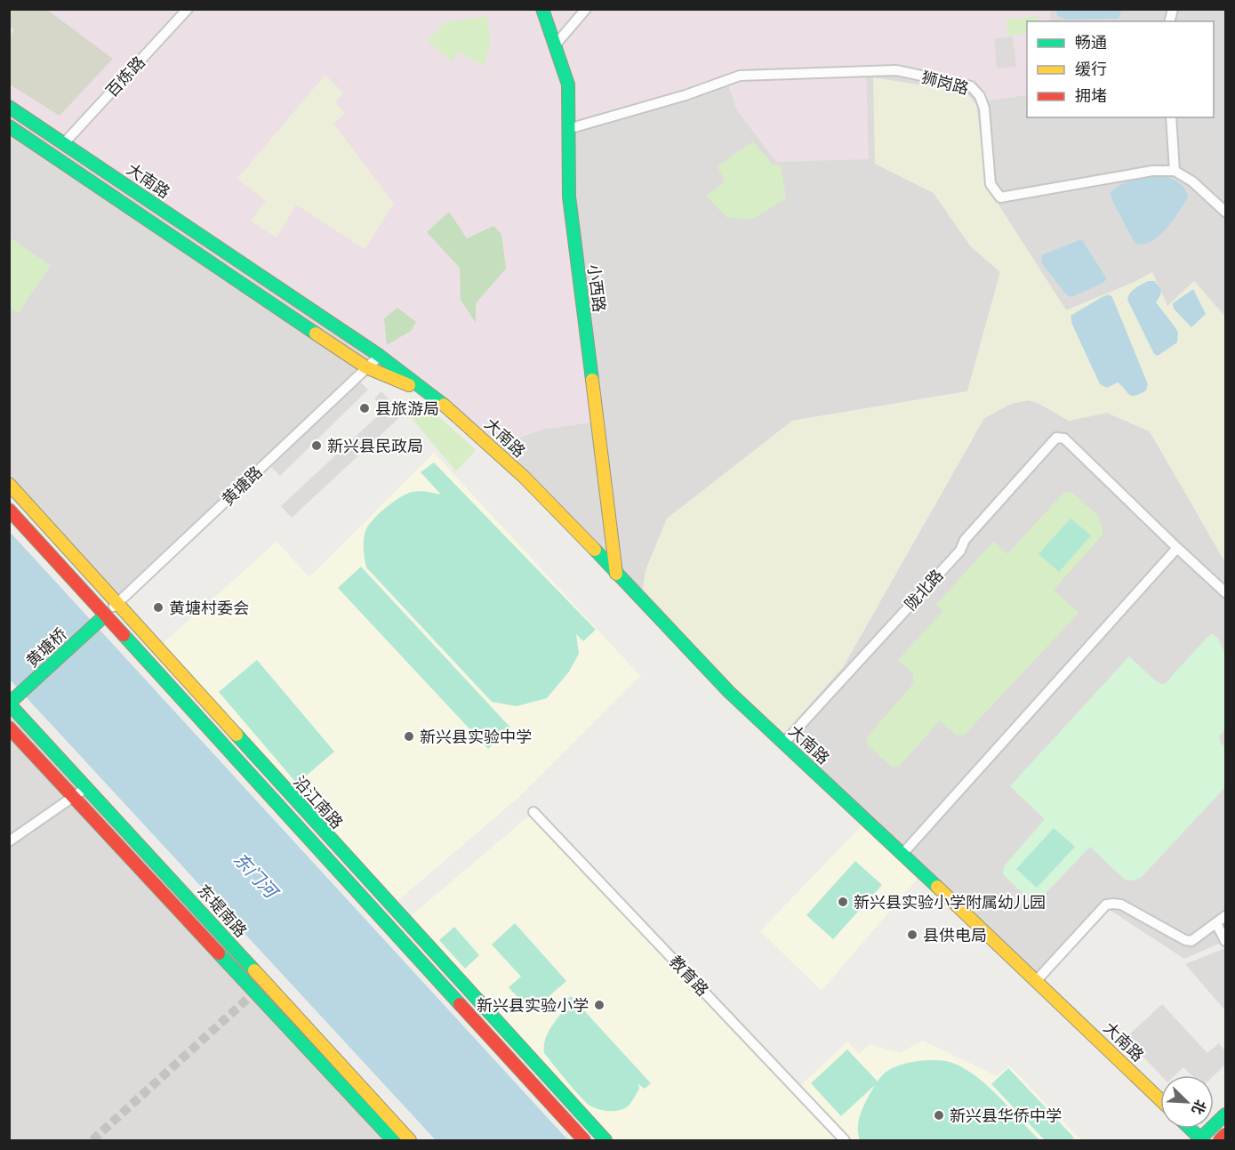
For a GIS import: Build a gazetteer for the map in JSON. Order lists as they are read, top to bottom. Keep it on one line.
{"streets":{"main road":["大南路","小西路","黄塘桥","沿江南路","东堤南路"],"street":["百炼路","狮岗路","黄塘路","陇北路","教育路"]},"crossings":[["百炼路","大南路"],["狮岗路","小西路"],["大南路","小西路"],["大南路","黄塘路"],["大南路","陇北路"],["黄塘路","黄塘桥"],["黄塘路","沿江南路"],["黄塘桥","沿江南路"],["黄塘桥","东堤南路"]],"water":["东门河"],"places":["县旅游局","新兴县民政局","黄塘村委会","新兴县实验中学","新兴县实验小学附属幼儿园","县供电局","新兴县实验小学","新兴县华侨中学"],"legend":["畅通","缓行","拥堵"],"north":"bottom right"}
